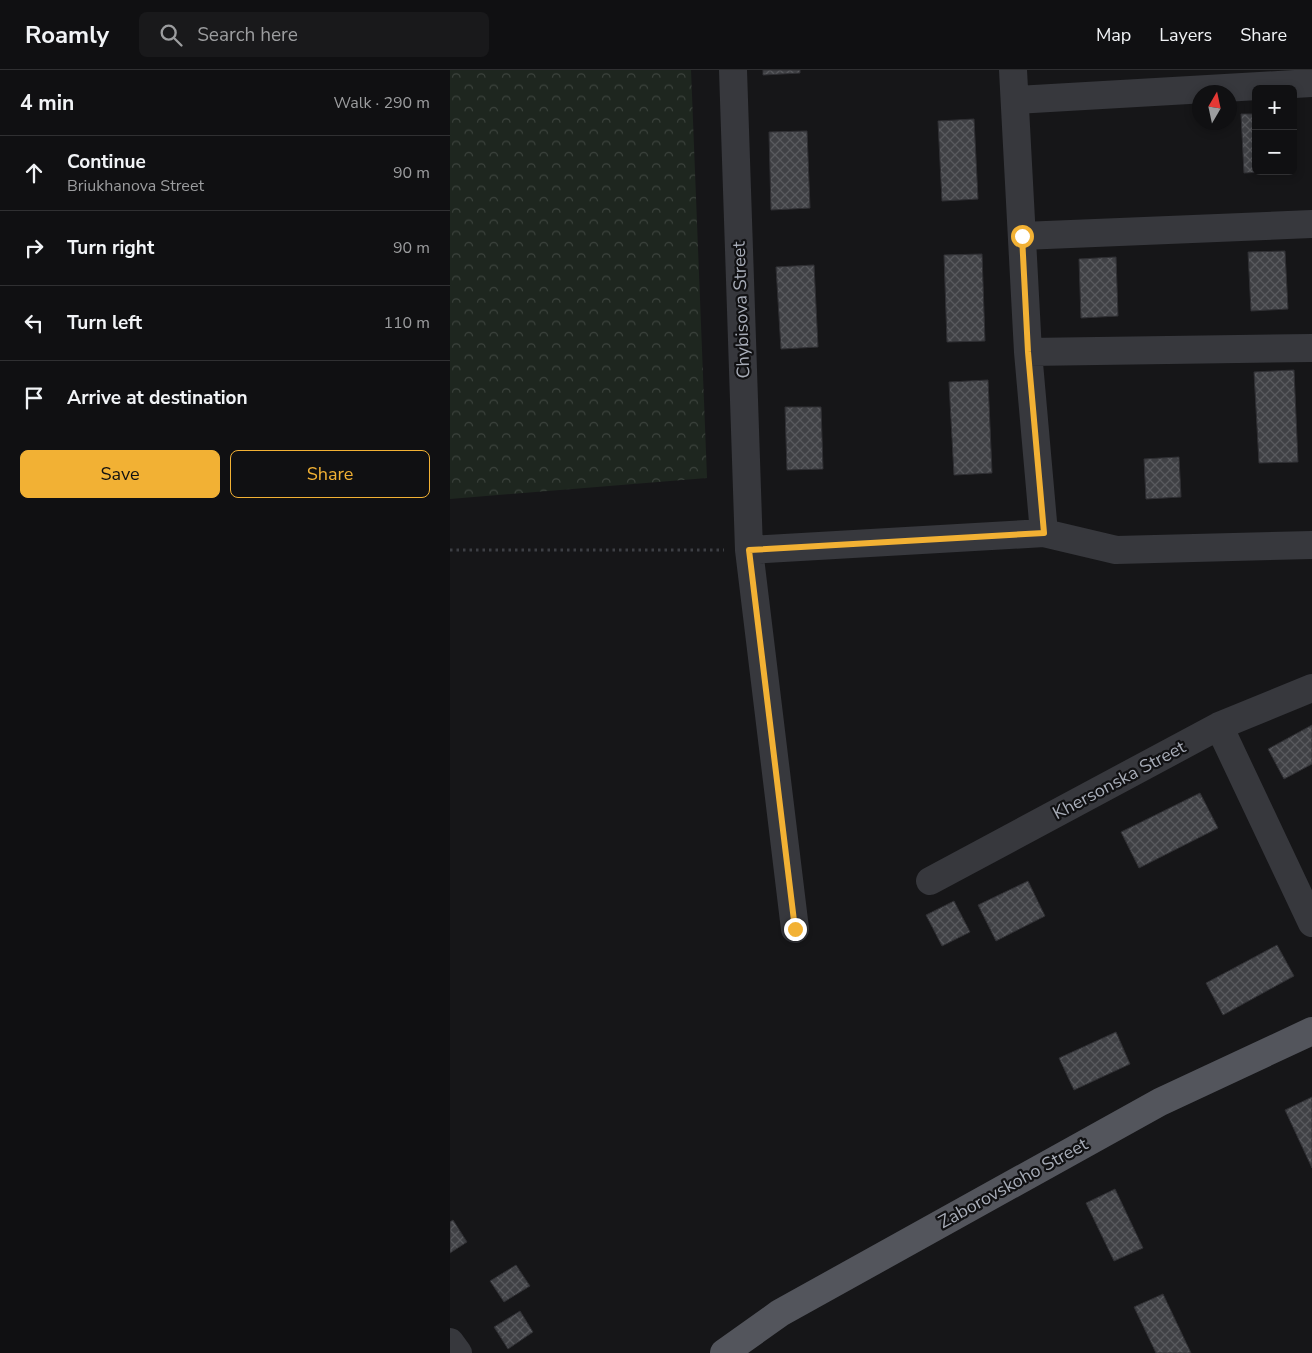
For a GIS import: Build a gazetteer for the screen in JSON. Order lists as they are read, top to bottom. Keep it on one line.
{"streets":{"main road":["Zaborovskoho Street"],"street":["Chybisova Street","Khersonska Street"]},"north":"top","page":{"header":"Roamly","search":"Search here","nav":["Map","Layers","Share"],"heading":["4 min","Walk · 290 m"],"map_buttons":["+","−"],"list":[["Continue","Briukhanova Street","90 m"],["Turn right","90 m"],["Turn left","110 m"],"Arrive at destination"],"buttons":["Save","Share"]}}
